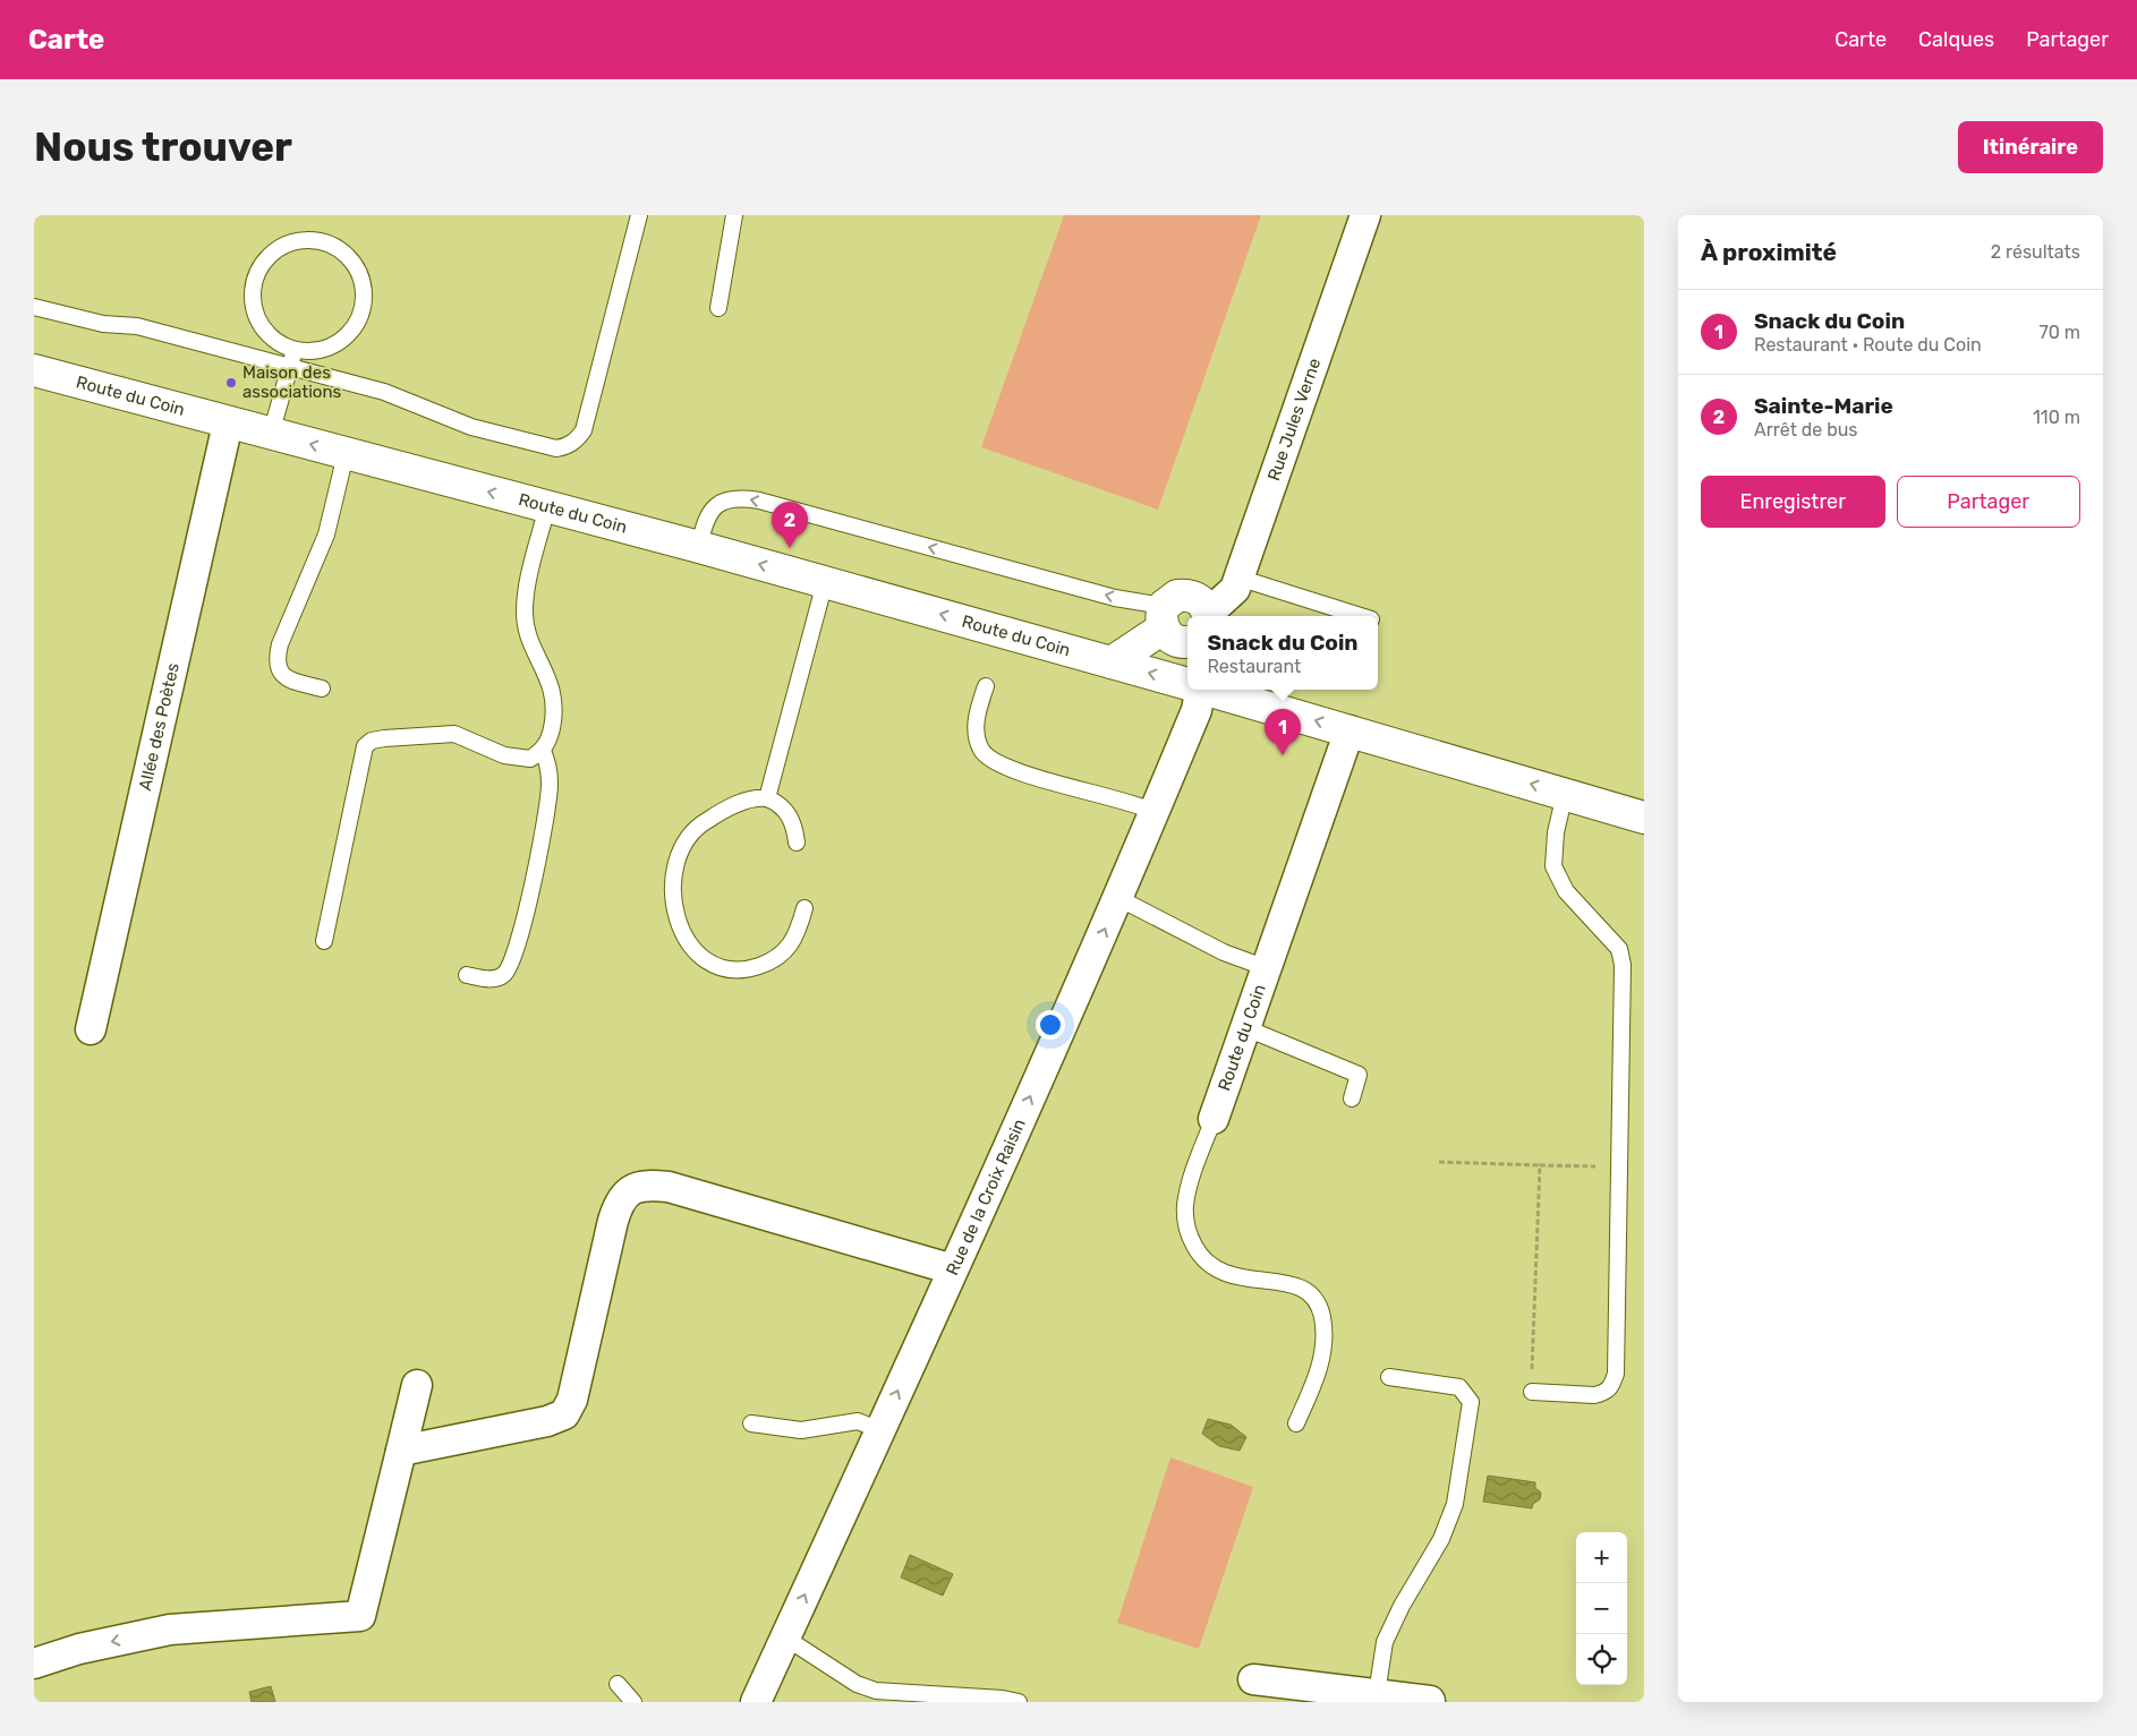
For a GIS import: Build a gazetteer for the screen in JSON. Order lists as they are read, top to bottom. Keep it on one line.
{"streets":{"main road":["Route du Coin"],"street":["Rue Jules Verne","Allée des Poètes","Rue de la Croix Raisin"]},"crossings":[["Route du Coin","Allée des Poètes"]],"one_way":["Route du Coin","Rue de la Croix Raisin"],"places":["Maison des associations"],"page":{"header":"Carte","nav":["Carte","Calques","Partager"],"buttons":["Itinéraire",["Enregistrer","Partager"]],"title":"Nous trouver","heading":["À proximité","2 résultats"],"list":[{"mark":"1","name":"Snack du Coin","note":"Restaurant · Route du Coin","value":"70 m"},{"mark":"2","name":"Sainte-Marie","note":"Arrêt de bus","value":"110 m"}],"pins":["2","1"],"popup":["Snack du Coin","Restaurant"],"map_buttons":["+","−"]}}
